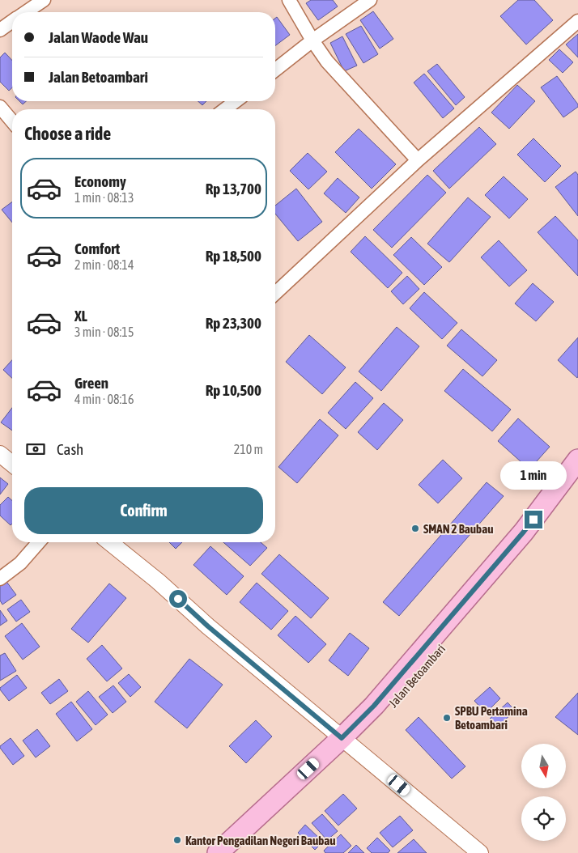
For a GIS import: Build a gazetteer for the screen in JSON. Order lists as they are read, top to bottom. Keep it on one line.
{"streets":{"main road":["Jalan Betoambari"]},"places":["SMAN 2 Baubau","SPBU Pertamina Betoambari","Kantor Pengadilan Negeri Baubau"],"north":"bottom","page":{"banner":["Jalan Waode Wau","Jalan Betoambari"],"heading":"Choose a ride","list":[{"name":"Economy","note":"1 min · 08:13","value":"Rp 13,700"},{"name":"Comfort","note":"2 min · 08:14","value":"Rp 18,500"},{"name":"XL","note":"3 min · 08:15","value":"Rp 23,300"},{"name":"Green","note":"4 min · 08:16","value":"Rp 10,500"}],"pay":["Cash","210 m"],"bubble":"1 min","buttons":"Confirm"}}
